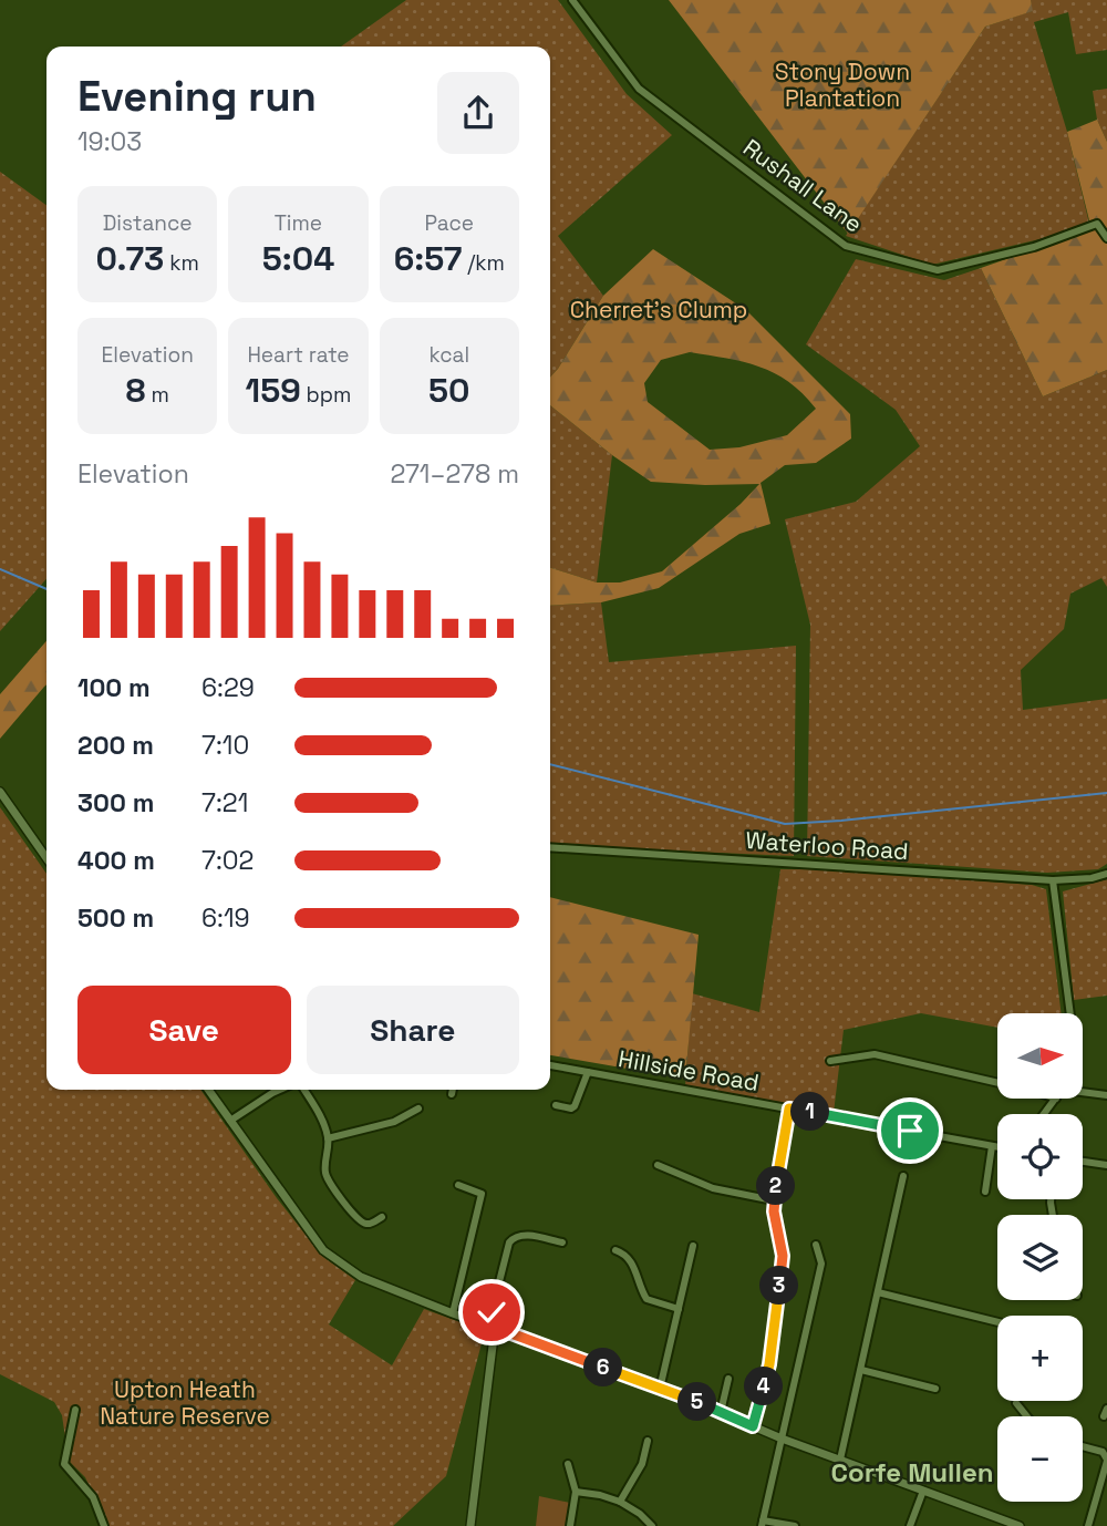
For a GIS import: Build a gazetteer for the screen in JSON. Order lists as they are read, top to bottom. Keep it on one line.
{"streets":{"street":["Rushall Lane","Waterloo Road","Hillside Road"]},"districts":["Corfe Mullen"],"parks":["Stony Down Plantation","Cherret's Clump","Upton Heath Nature Reserve"],"north":"right","page":{"heading":["Evening run","19:03"],"stats":[["Distance","0.73 km"],["Time","5:04"],["Pace","6:57 /km"],["Elevation","8 m"],["Heart rate","159 bpm"],["kcal","50"]],"chart":["Elevation","271–278 m"],"list":[{"name":"100 m","note":"6:29"},{"name":"200 m","note":"7:10"},{"name":"300 m","note":"7:21"},{"name":"400 m","note":"7:02"},{"name":"500 m","note":"6:19"}],"buttons":["Save","Share"],"map_buttons":["+","−"],"pins":["1","2","3","6","4","5"]}}
